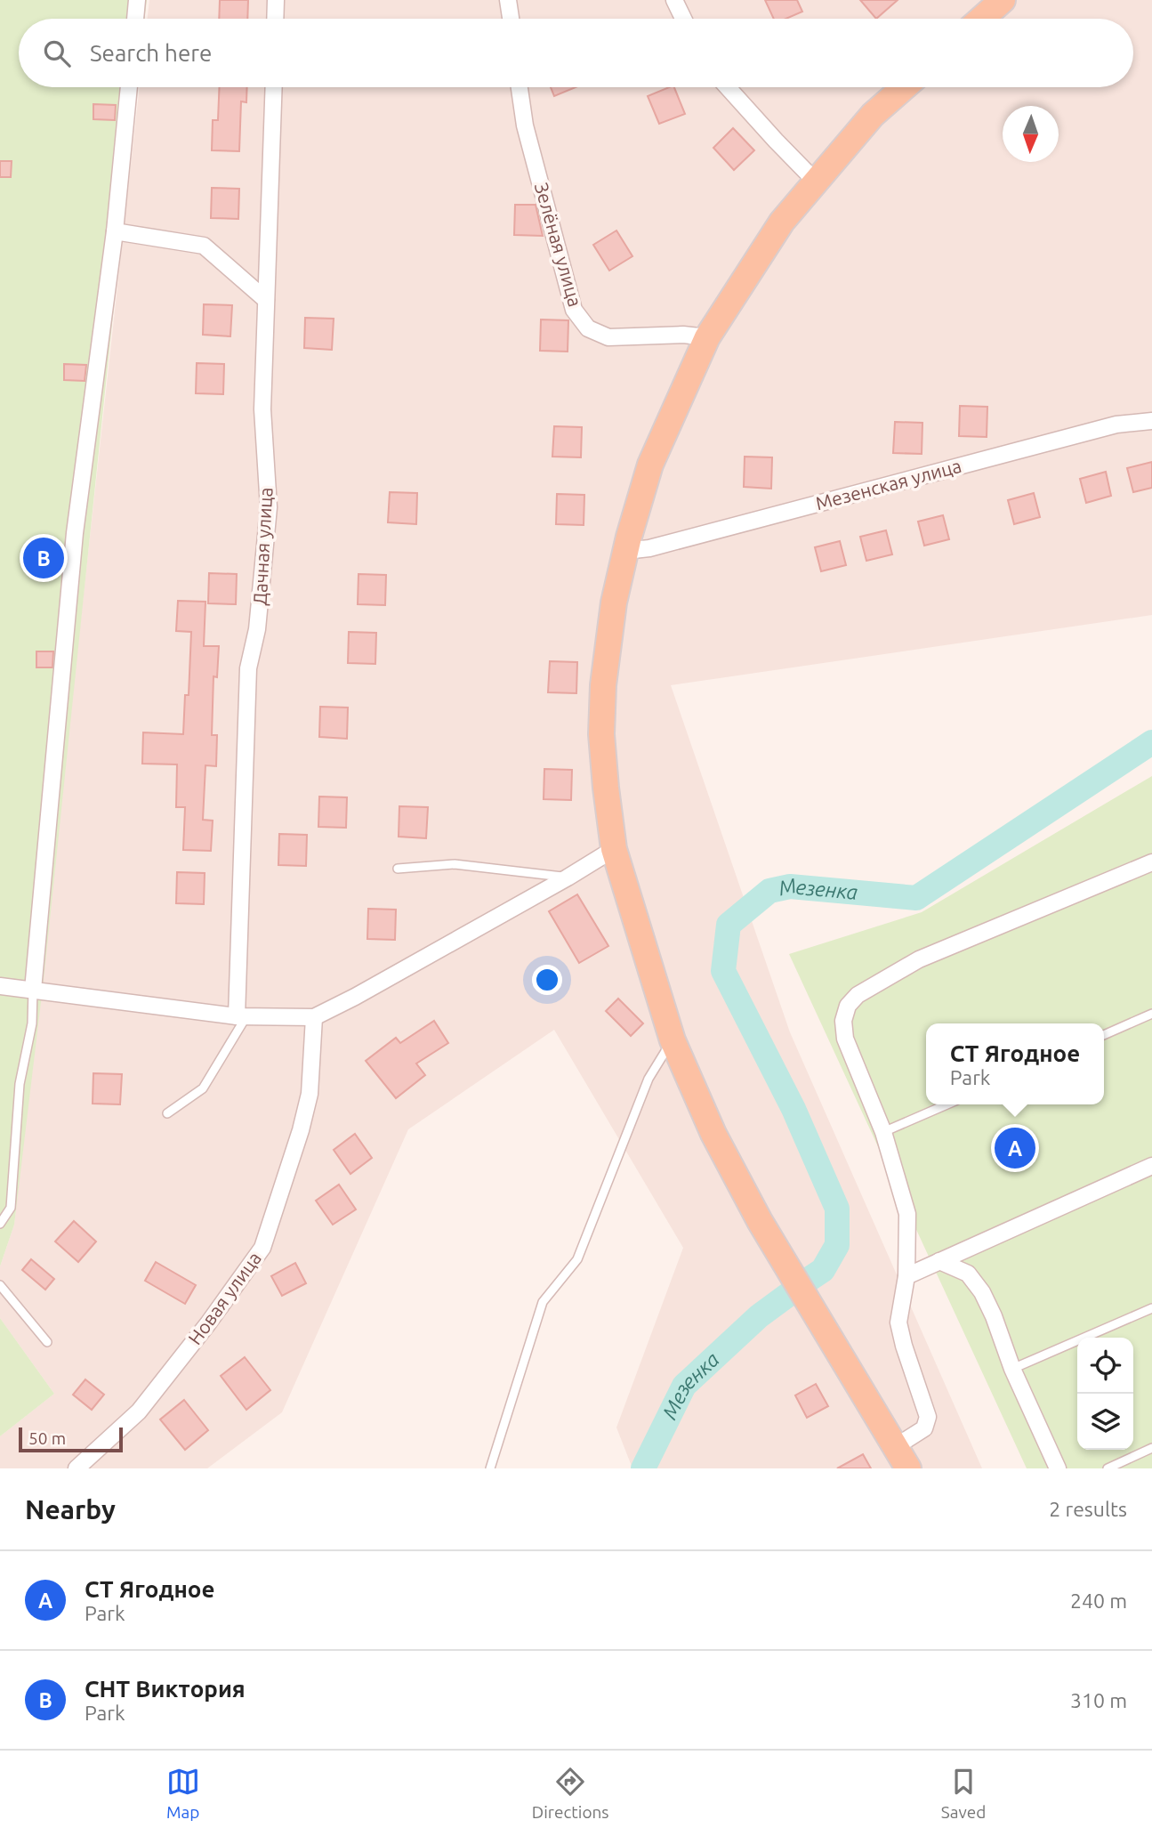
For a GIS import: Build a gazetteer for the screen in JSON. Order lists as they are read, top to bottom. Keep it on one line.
{"streets":{"street":["Зелёная улица","Мезенская улица","Дачная улица","Новая улица"]},"water":["Мезенка"],"scale_bar":"50 m","north":"bottom","page":{"search":"Search here","pins":["B","A"],"popup":["СТ Ягодное","Park"],"scale":"50 m","heading":["Nearby","2 results"],"list":[{"mark":"A","name":"СТ Ягодное","note":"Park","value":"240 m"},{"mark":"B","name":"СНТ Виктория","note":"Park","value":"310 m"}],"nav":["Map","Directions","Saved"]}}
